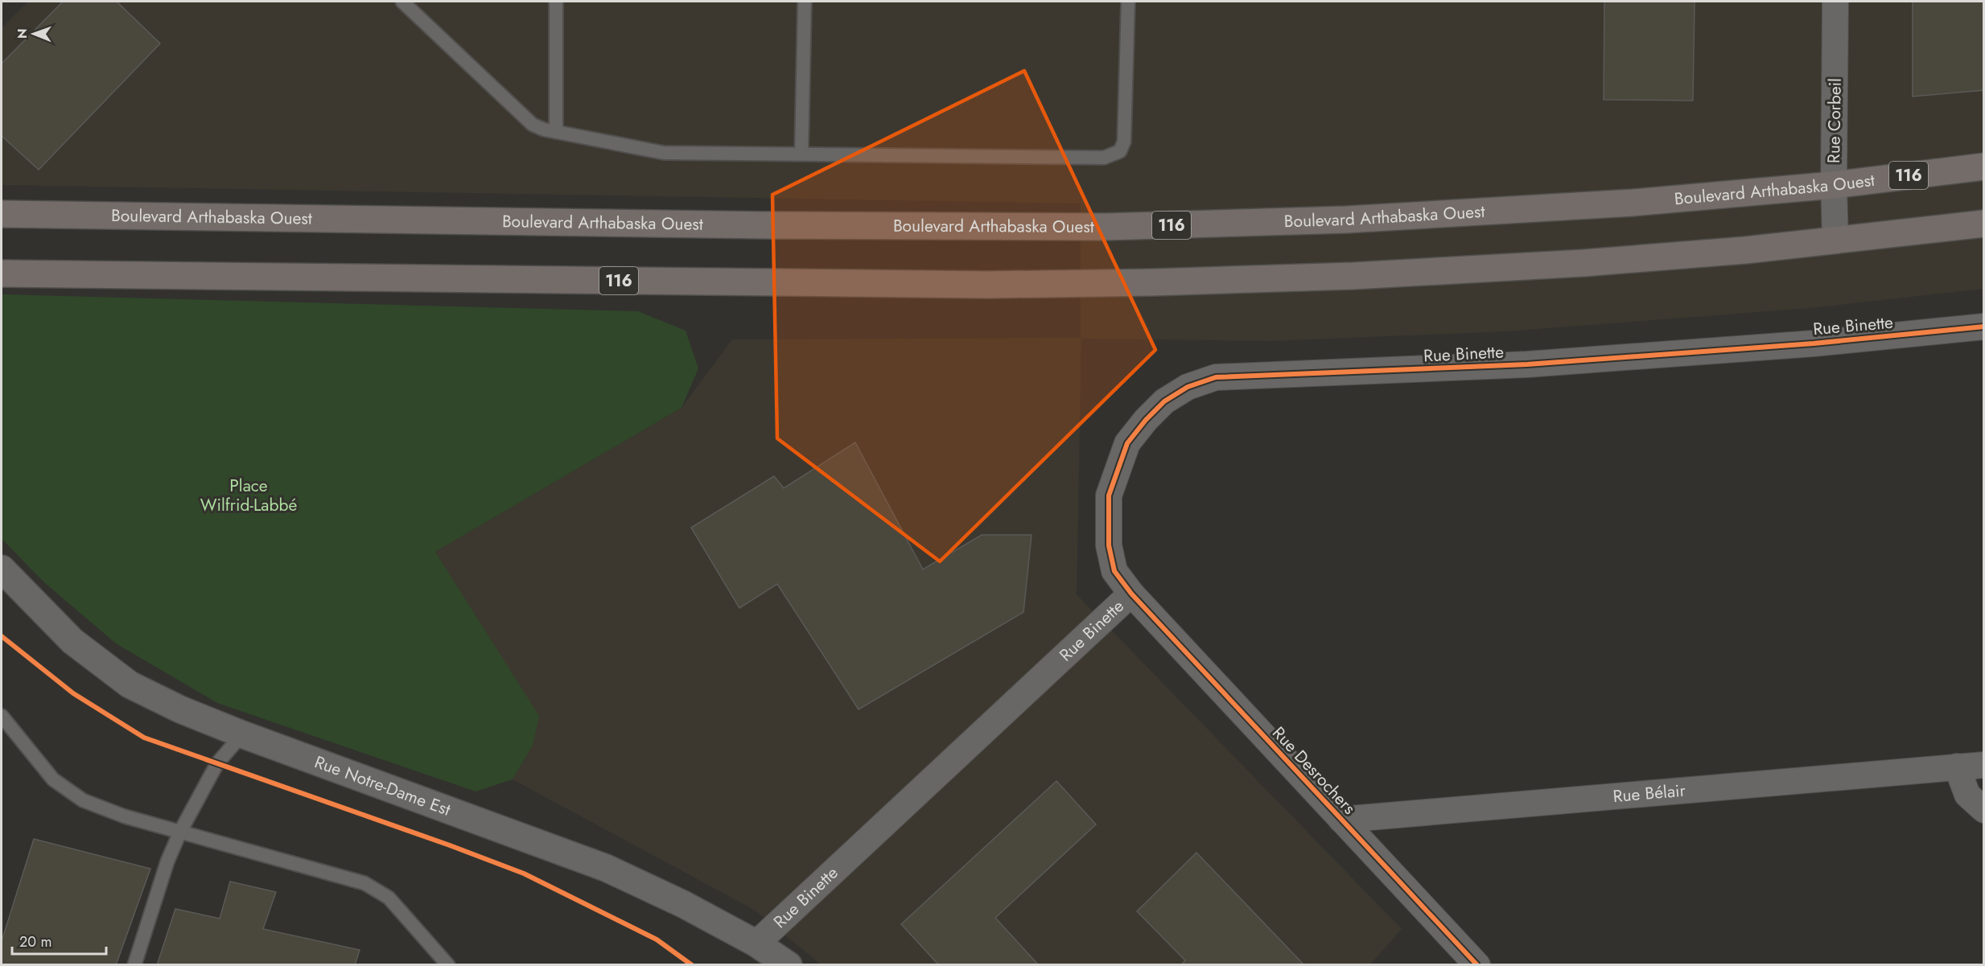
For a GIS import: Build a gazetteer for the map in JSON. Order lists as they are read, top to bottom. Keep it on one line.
{"streets":{"main road":["116","Boulevard Arthabaska Ouest"],"street":["Rue Corbeil","Rue Binette","Rue Desrochers","Rue Notre-Dame Est","Rue Bélair"]},"crossings":[["Rue Corbeil","116"],["Rue Corbeil","Boulevard Arthabaska Ouest"],["Rue Binette","Rue Desrochers"],["Rue Binette","Rue Notre-Dame Est"],["Rue Desrochers","Rue Bélair"]],"parks":["Place Wilfrid-Labbé"],"scale_bar":"20 m","north":"left"}
